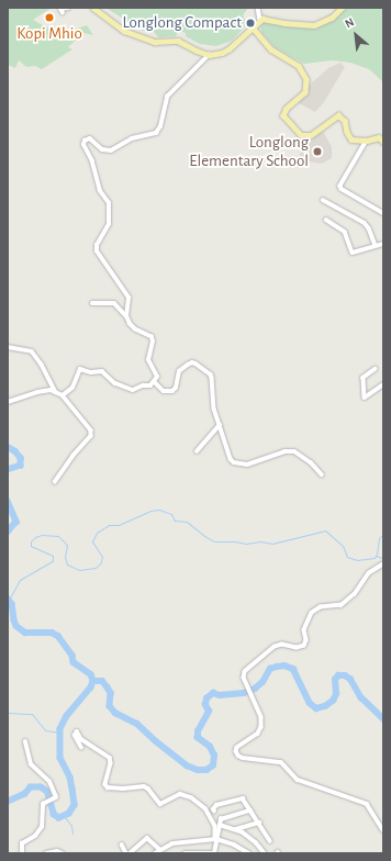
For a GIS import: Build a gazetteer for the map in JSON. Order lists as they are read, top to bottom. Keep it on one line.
{"places":["Kopi Mhio","Longlong Compact","Longlong Elementary School"],"north":"top left"}
